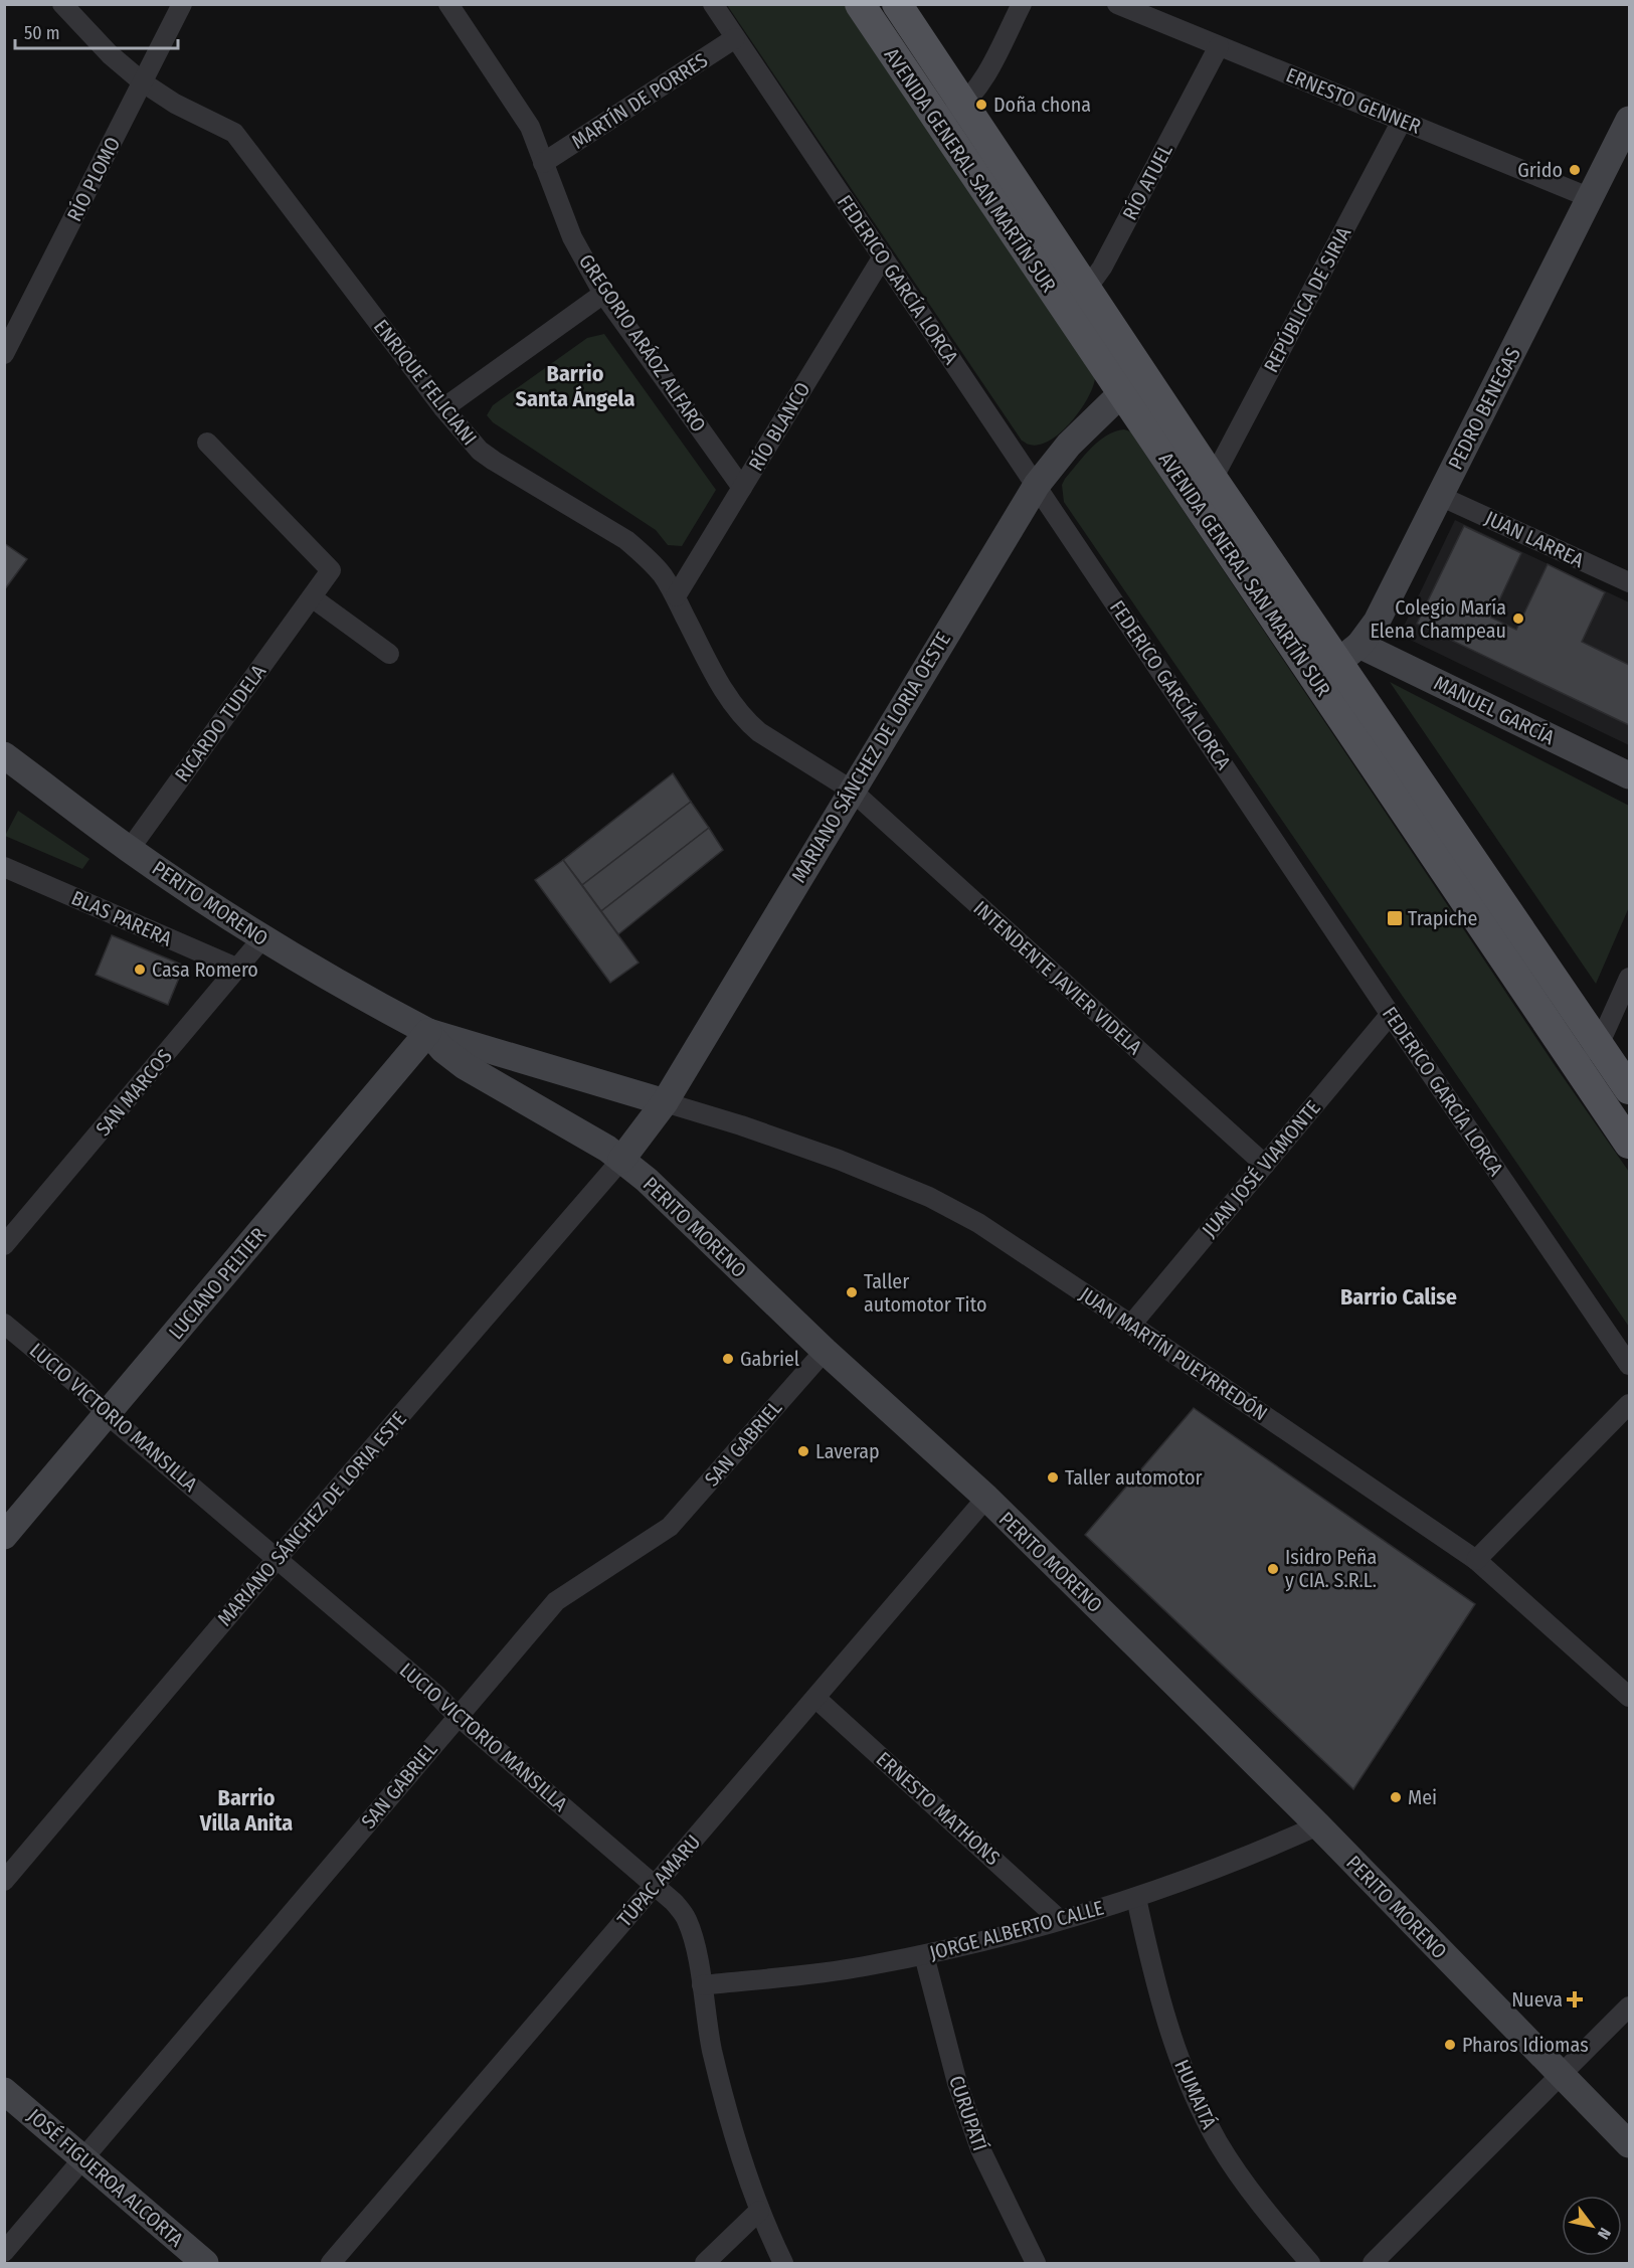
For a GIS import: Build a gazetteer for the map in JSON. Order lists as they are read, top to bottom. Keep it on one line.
{"streets":{"main road":["AVENIDA GENERAL SAN MARTÍN SUR"],"street":["MARTÍN DE PORRES","ERNESTO GENNER","RÍO PLOMO","RÍO ATUEL","FEDERICO GARCÍA LORCA","REPÚBLICA DE SIRIA","GREGORIO ARÁOZ ALFARO","ENRIQUE FELICIANI","PEDRO BENEGAS","RÍO BLANCO","JUAN LARREA","MANUEL GARCÍA","RICARDO TUDELA","MARIANO SÁNCHEZ DE LORIA OESTE","PERITO MORENO","BLAS PARERA","INTENDENTE JAVIER VIDELA","SAN MARCOS","JUAN JOSÉ VIAMONTE","LUCIANO PELTIER","JUAN MARTÍN PUEYRREDÓN","LUCIO VICTORIO MANSILLA","SAN GABRIEL","MARIANO SÁNCHEZ DE LORIA ESTE","ERNESTO MATHONS","TÚPAC AMARU","JORGE ALBERTO CALLE","HUMAITÁ","CURUPATÍ","JOSÉ FIGUEROA ALCORTA"]},"crossings":[["MARTÍN DE PORRES","FEDERICO GARCÍA LORCA"],["MARTÍN DE PORRES","GREGORIO ARÁOZ ALFARO"],["ERNESTO GENNER","RÍO ATUEL"],["ERNESTO GENNER","REPÚBLICA DE SIRIA"],["ERNESTO GENNER","PEDRO BENEGAS"],["AVENIDA GENERAL SAN MARTÍN SUR","RÍO ATUEL"],["AVENIDA GENERAL SAN MARTÍN SUR","REPÚBLICA DE SIRIA"],["AVENIDA GENERAL SAN MARTÍN SUR","PEDRO BENEGAS"],["AVENIDA GENERAL SAN MARTÍN SUR","MANUEL GARCÍA"],["AVENIDA GENERAL SAN MARTÍN SUR","MARIANO SÁNCHEZ DE LORIA OESTE"],["RÍO PLOMO","ENRIQUE FELICIANI"],["FEDERICO GARCÍA LORCA","RÍO BLANCO"],["FEDERICO GARCÍA LORCA","MARIANO SÁNCHEZ DE LORIA OESTE"],["FEDERICO GARCÍA LORCA","JUAN JOSÉ VIAMONTE"],["GREGORIO ARÁOZ ALFARO","RÍO BLANCO"],["ENRIQUE FELICIANI","RÍO BLANCO"],["ENRIQUE FELICIANI","MARIANO SÁNCHEZ DE LORIA OESTE"],["ENRIQUE FELICIANI","INTENDENTE JAVIER VIDELA"],["PEDRO BENEGAS","JUAN LARREA"],["PEDRO BENEGAS","MANUEL GARCÍA"],["RICARDO TUDELA","PERITO MORENO"],["MARIANO SÁNCHEZ DE LORIA OESTE","PERITO MORENO"],["MARIANO SÁNCHEZ DE LORIA OESTE","INTENDENTE JAVIER VIDELA"],["MARIANO SÁNCHEZ DE LORIA OESTE","JUAN MARTÍN PUEYRREDÓN"],["MARIANO SÁNCHEZ DE LORIA OESTE","MARIANO SÁNCHEZ DE LORIA ESTE"],["PERITO MORENO","SAN MARCOS"],["PERITO MORENO","LUCIANO PELTIER"],["PERITO MORENO","JUAN MARTÍN PUEYRREDÓN"],["PERITO MORENO","SAN GABRIEL"],["PERITO MORENO","MARIANO SÁNCHEZ DE LORIA ESTE"],["PERITO MORENO","TÚPAC AMARU"],["PERITO MORENO","JORGE ALBERTO CALLE"],["BLAS PARERA","SAN MARCOS"],["INTENDENTE JAVIER VIDELA","JUAN JOSÉ VIAMONTE"],["JUAN JOSÉ VIAMONTE","JUAN MARTÍN PUEYRREDÓN"],["LUCIANO PELTIER","LUCIO VICTORIO MANSILLA"],["LUCIO VICTORIO MANSILLA","SAN GABRIEL"],["LUCIO VICTORIO MANSILLA","MARIANO SÁNCHEZ DE LORIA ESTE"],["LUCIO VICTORIO MANSILLA","TÚPAC AMARU"],["LUCIO VICTORIO MANSILLA","JORGE ALBERTO CALLE"],["SAN GABRIEL","JOSÉ FIGUEROA ALCORTA"],["ERNESTO MATHONS","TÚPAC AMARU"],["ERNESTO MATHONS","JORGE ALBERTO CALLE"],["JORGE ALBERTO CALLE","HUMAITÁ"],["JORGE ALBERTO CALLE","CURUPATÍ"]],"districts":["Barrio Santa Ángela","Barrio Calise","Barrio Villa Anita"],"places":{"other":["Doña chona","Grido","Colegio María Elena Champeau","Casa Romero","Taller automotor Tito","Gabriel","Laverap","Taller automotor","Isidro Peña y CIA. S.R.L.","Mei","Pharos Idiomas"],"transit":["Trapiche"],"health":["Nueva"]},"scale_bar":"50 m","north":"bottom right"}
